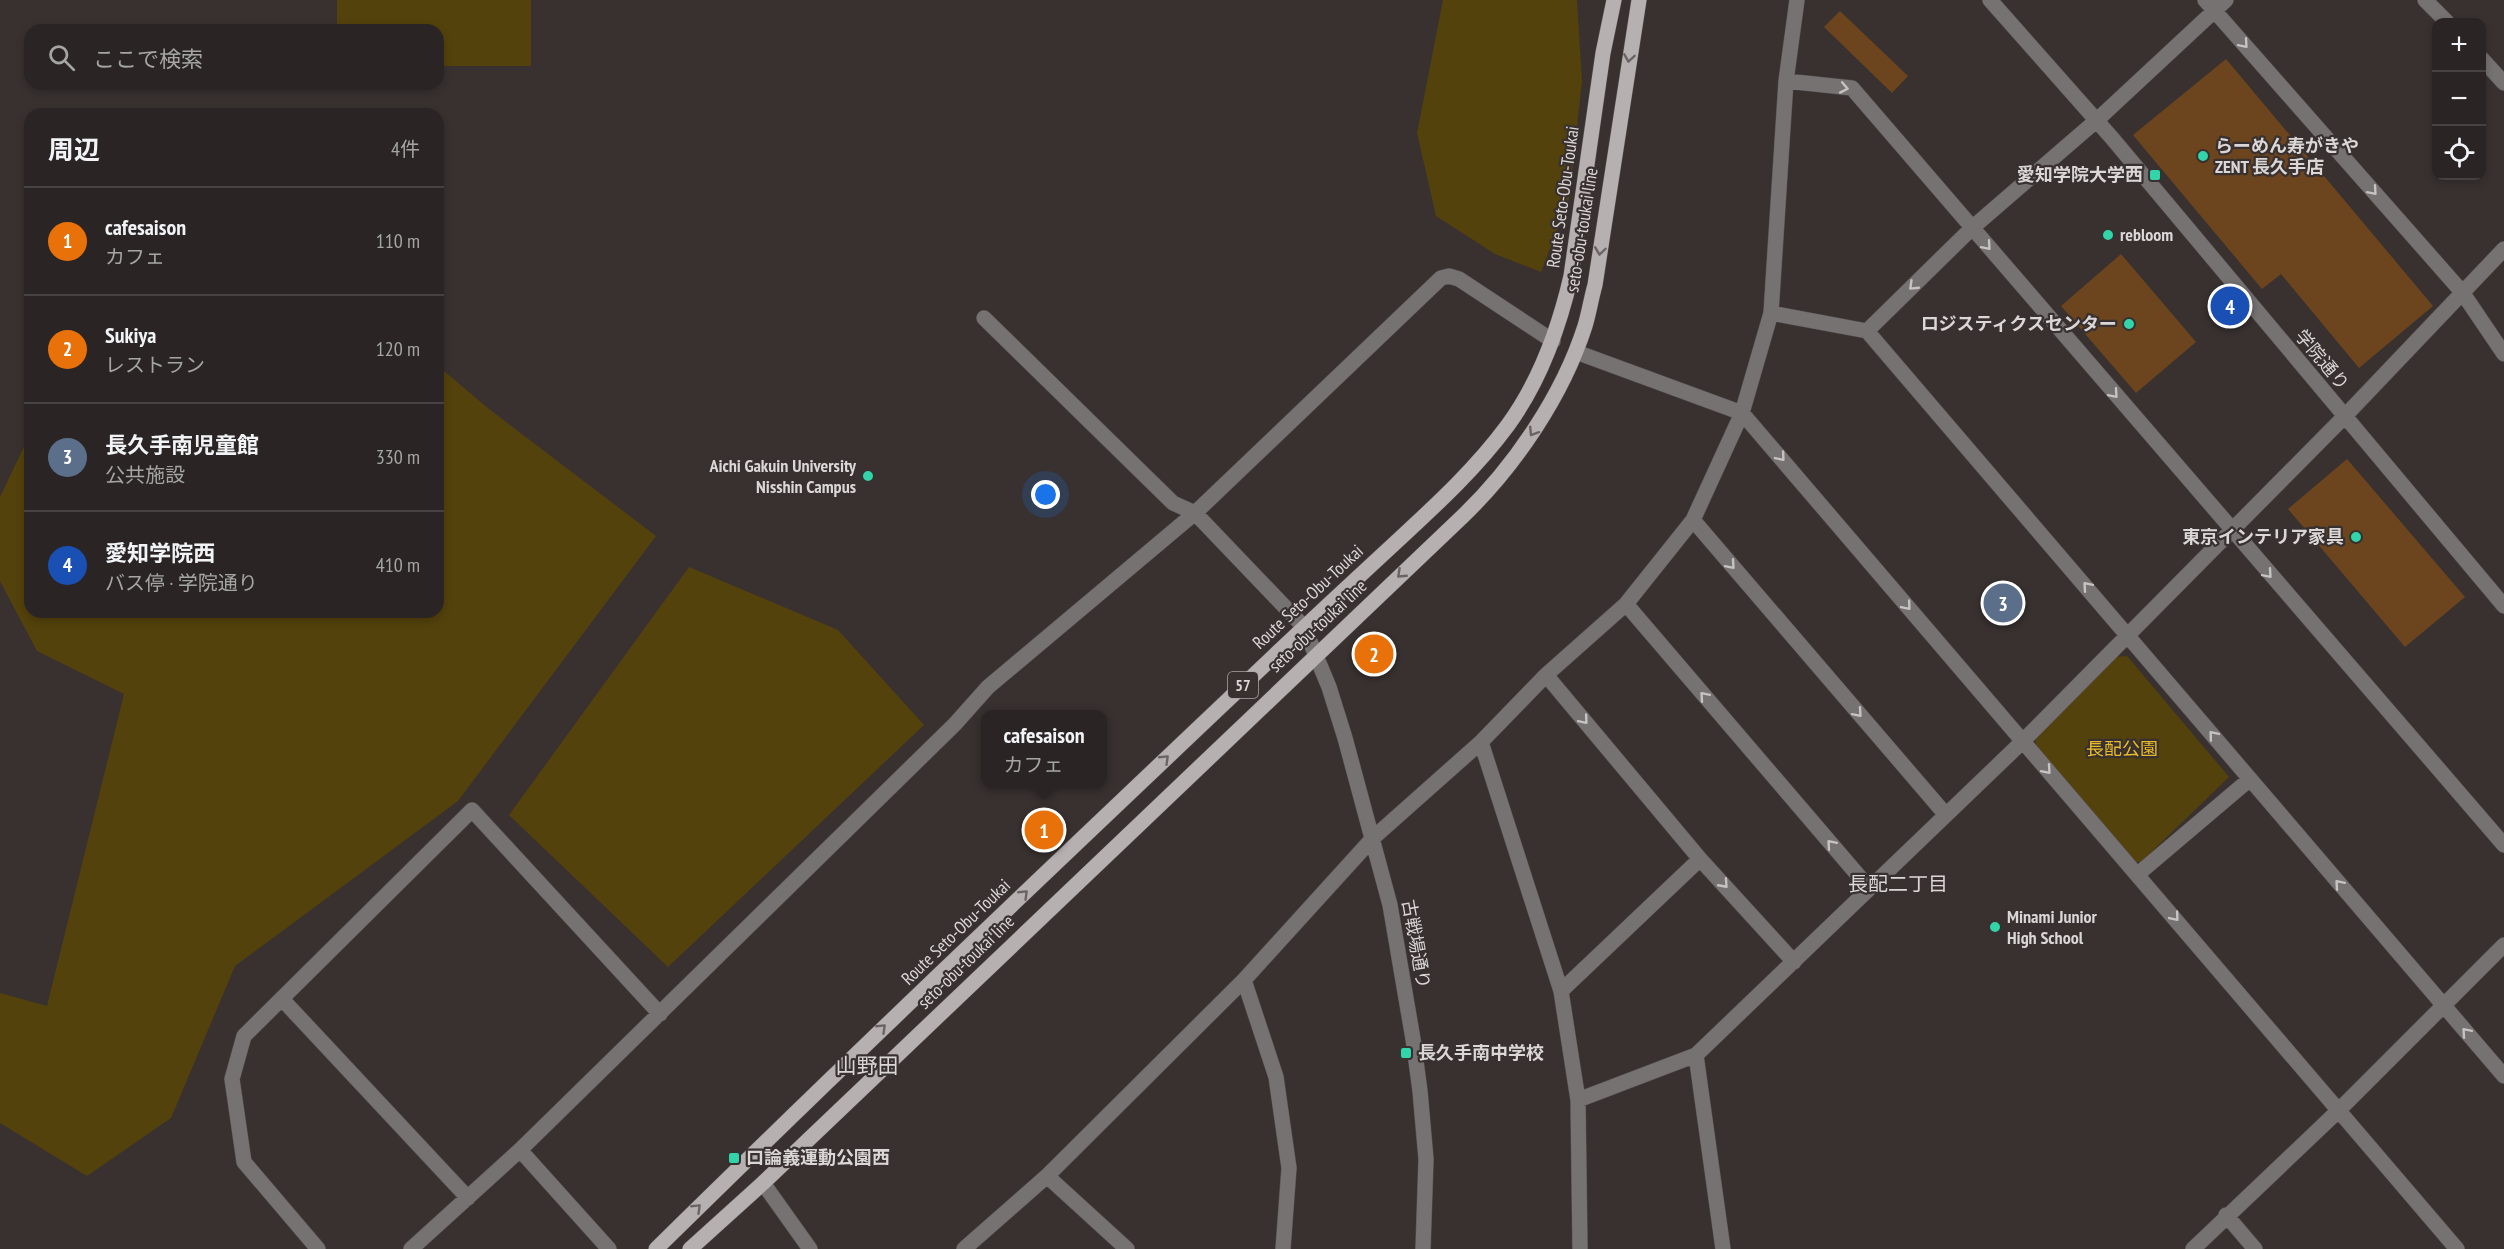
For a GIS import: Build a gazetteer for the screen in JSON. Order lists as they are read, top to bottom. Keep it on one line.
{"streets":{"main road":["Route Seto-Obu-Toukai","seto-obu-toukai line","57"],"street":["学院通り","古戦場通り"]},"crossings":[["Route Seto-Obu-Toukai","古戦場通り"],["seto-obu-toukai line","古戦場通り"]],"one_way":["Route Seto-Obu-Toukai","seto-obu-toukai line"],"districts":["長配二丁目","山野田"],"parks":["長配公園"],"places":{"other":["らーめん寿がきや ZENT 長久手店","rebloom","ロジスティクスセンター","Aichi Gakuin University Nisshin Campus","東京インテリア家具","Minami Junior High School"],"transit":["愛知学院大学西","長久手南中学校","口論義運動公園西"]},"page":{"map_buttons":["+","−"],"search":"ここで検索","heading":["周辺","4件"],"list":[{"mark":"1","name":"cafesaison","note":"カフェ","value":"110 m"},{"mark":"2","name":"Sukiya","note":"レストラン","value":"120 m"},{"mark":"3","name":"長久手南児童館","note":"公共施設","value":"330 m"},{"mark":"4","name":"愛知学院西","note":"バス停 · 学院通り","value":"410 m"}],"pins":["4","3","2","1"],"popup":["cafesaison","カフェ"]}}
